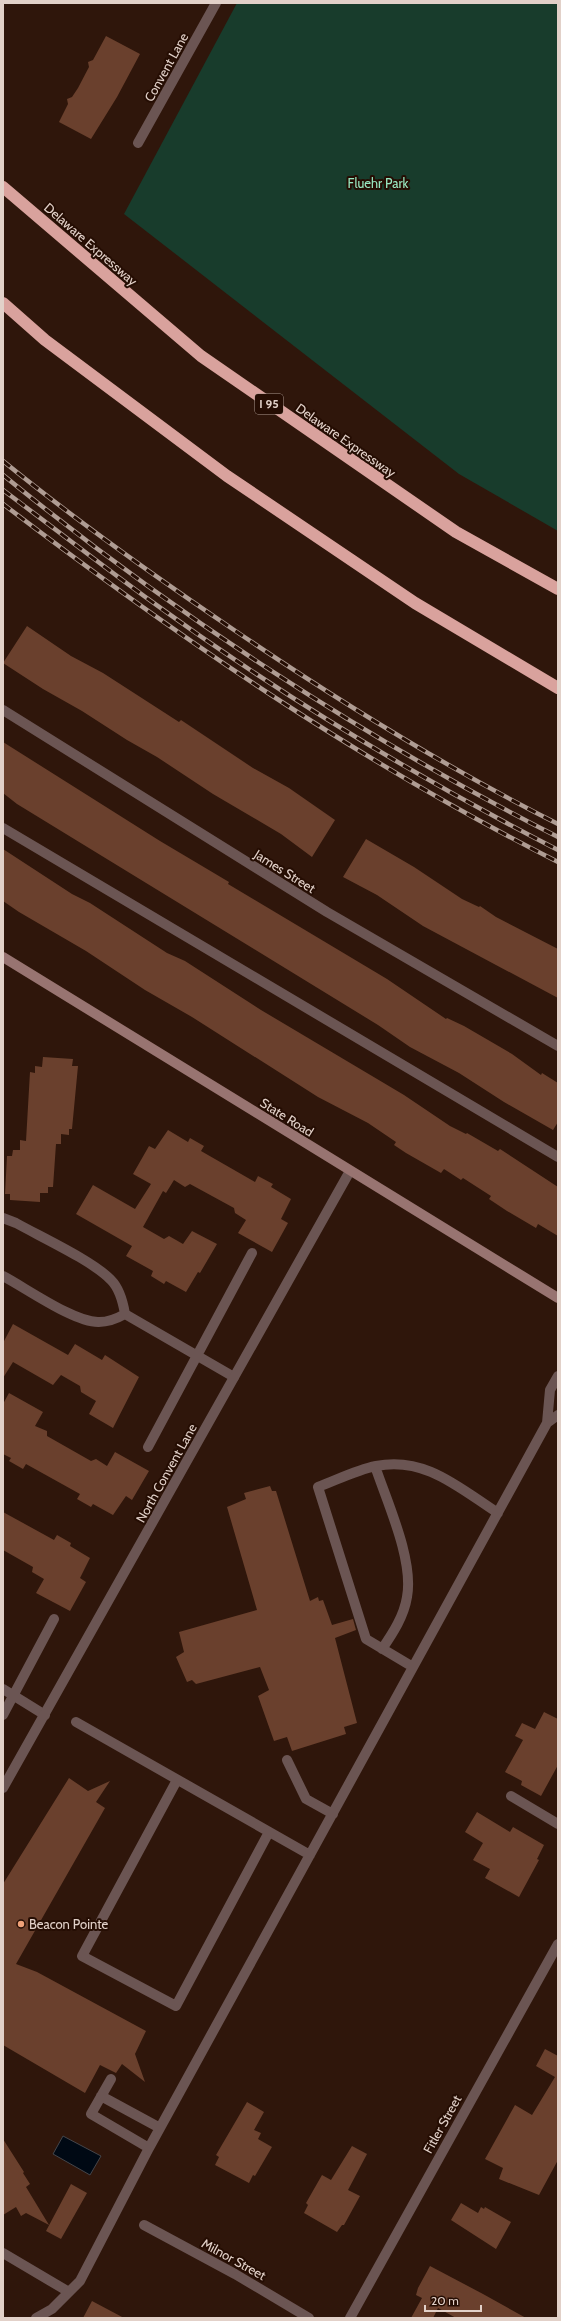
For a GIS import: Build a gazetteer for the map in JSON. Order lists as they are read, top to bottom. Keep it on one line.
{"streets":{"highway":["Delaware Expressway","I 95"],"main road":["State Road"],"street":["Convent Lane","James Street","North Convent Lane","Fitler Street","Milnor Street"]},"crossings":[["State Road","North Convent Lane"]],"parks":["Fluehr Park"],"places":["Beacon Pointe"],"scale_bar":"20 m"}
